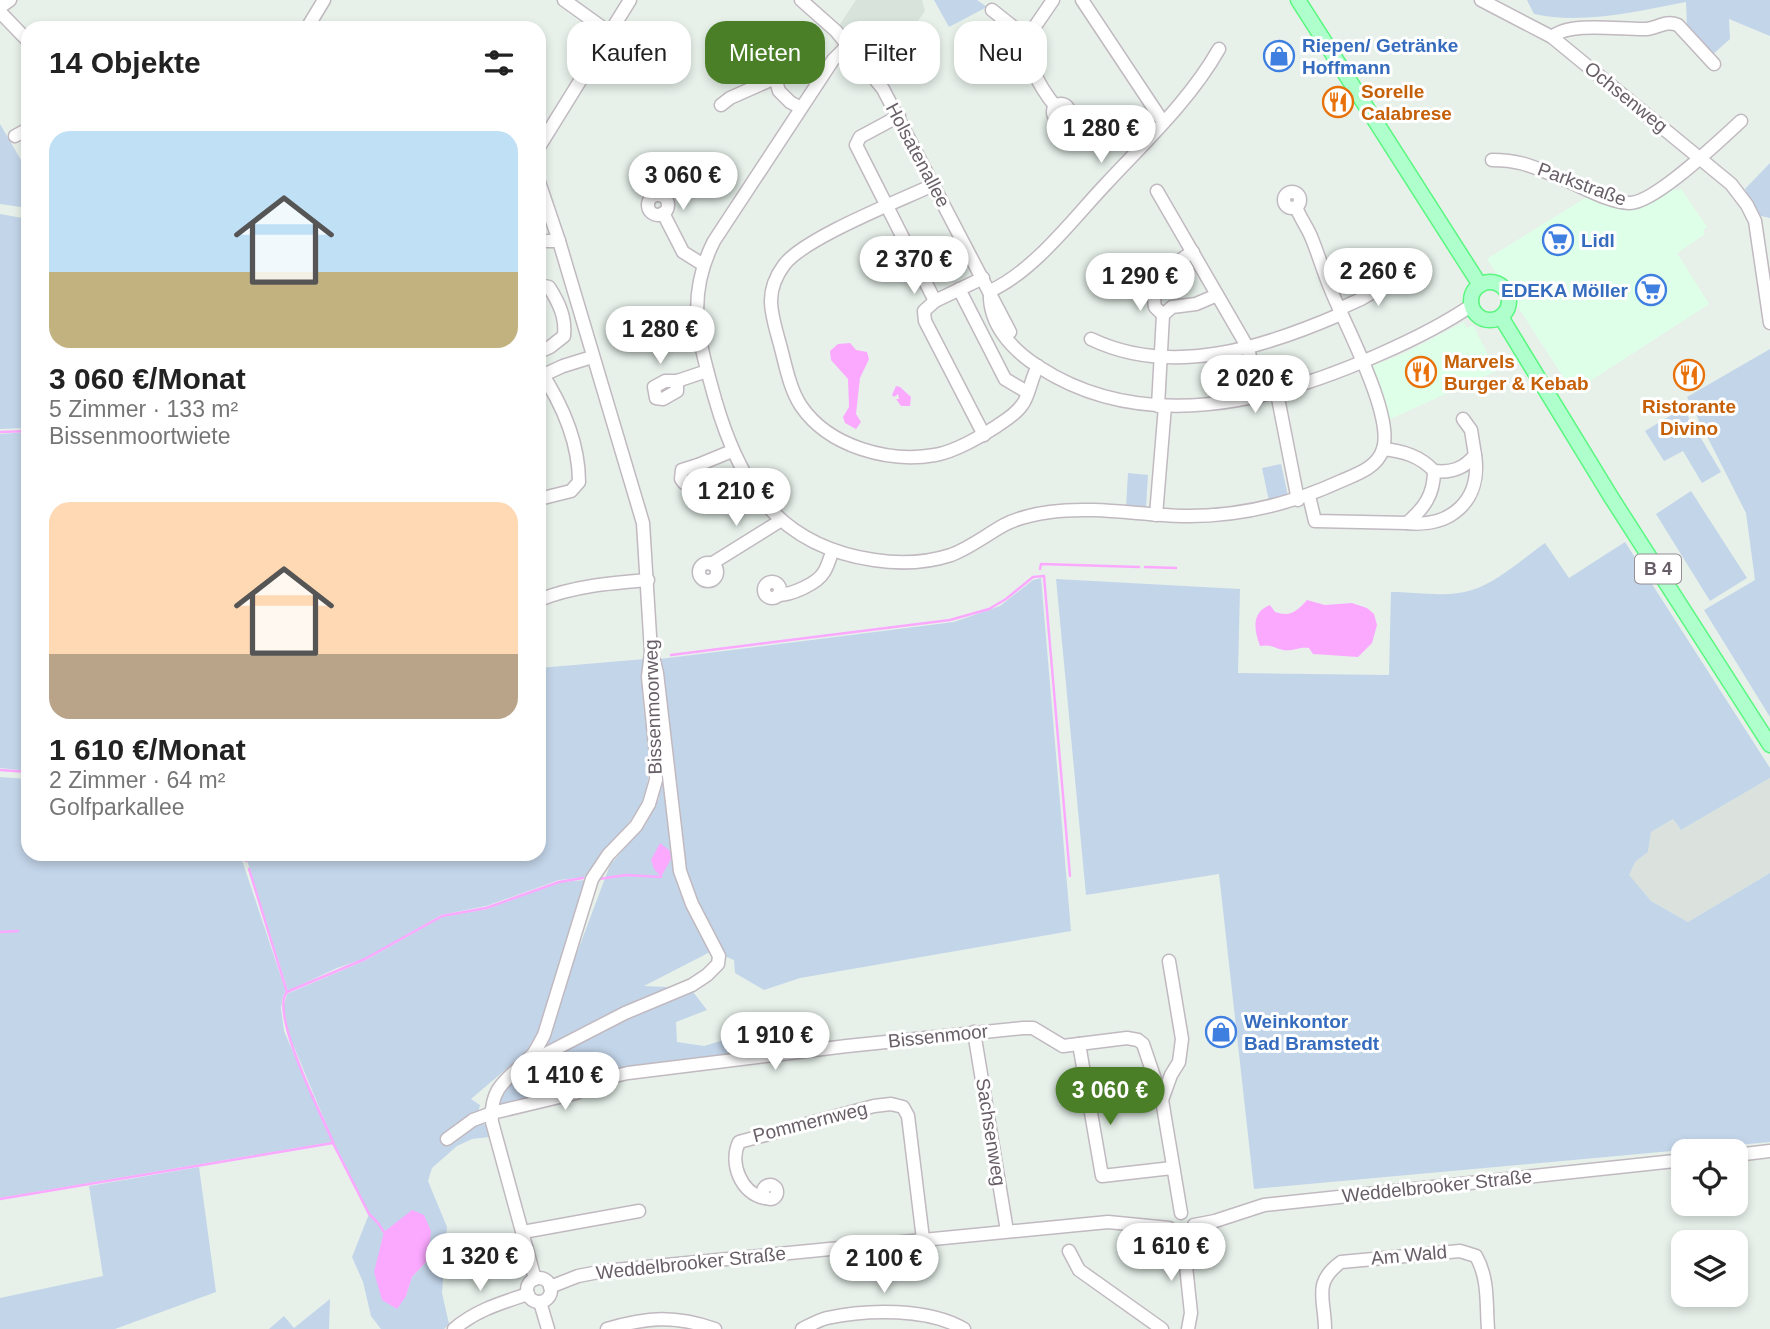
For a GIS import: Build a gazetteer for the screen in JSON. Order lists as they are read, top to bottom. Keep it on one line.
{"streets":{"main road":["B 4"],"street":["Ochsenweg","Holsatenallee","Parkstraße","Bissenmoorweg","Bissenmoor","Pommernweg","Sachsenweg","Weddelbrooker Straße","Am Wald"]},"crossings":[["Ochsenweg","Parkstraße"],["Holsatenallee","B 4"],["Bissenmoorweg","Bissenmoor"],["Bissenmoor","Sachsenweg"],["Bissenmoor","Weddelbrooker Straße"],["Pommernweg","Weddelbrooker Straße"],["Sachsenweg","Weddelbrooker Straße"]],"places":{"shop":["Riepen/ Getränke Hoffmann","Weinkontor Bad Bramstedt"],"restaurant":["Sorelle Calabrese","Marvels Burger & Kebab","Ristorante Divino"],"supermarket":["Lidl","EDEKA Möller"]},"page":{"chip":["Kaufen","Mieten","Filter","Neu"],"heading":"14 Objekte","price":["1 280 €","3 060 €","2 370 €","2 260 €","1 290 €","1 280 €","2 020 €","1 210 €","1 910 €","1 410 €","3 060 €","1 610 €","1 320 €","2 100 €"],"list":[{"name":"3 060 €/Monat","note":"5 Zimmer · 133 m² · Bissenmoortwiete"},{"name":"1 610 €/Monat","note":"2 Zimmer · 64 m² · Golfparkallee"}]}}
